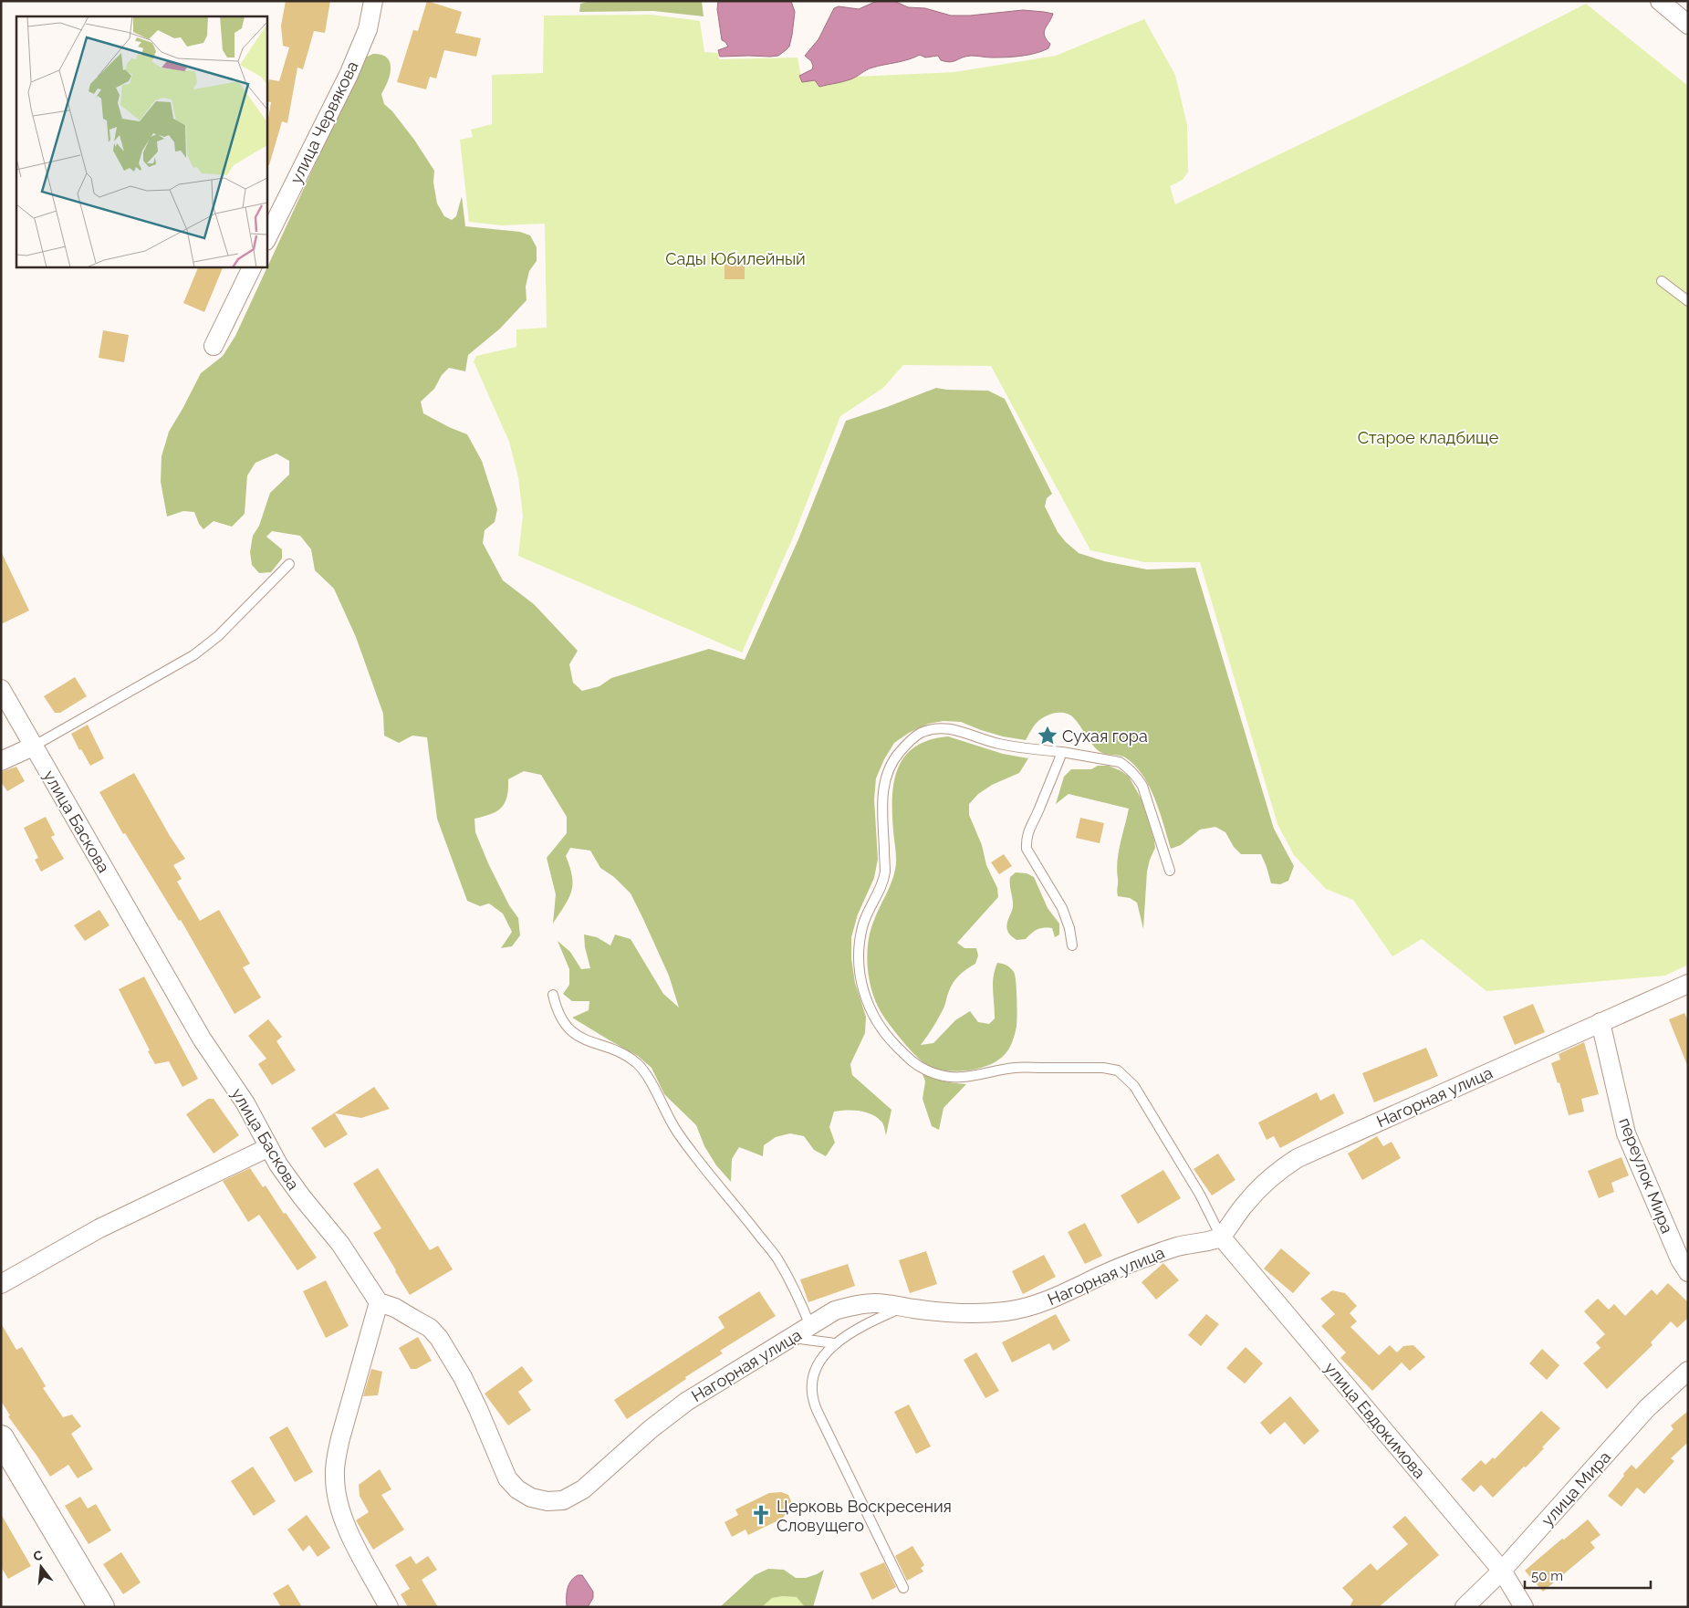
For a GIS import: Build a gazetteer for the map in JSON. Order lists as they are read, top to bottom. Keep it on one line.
{"streets":{"street":["улица Червякова","улица Баскова","Нагорная улица","переулок Мира","улица Евдокимова","улица Мира"]},"crossings":[["улица Баскова","Нагорная улица"],["Нагорная улица","переулок Мира"],["Нагорная улица","улица Евдокимова"],["улица Евдокимова","улица Мира"]],"parks":["Сады Юбилейный","Старое кладбище"],"places":{"place":["Сухая гора"],"church":["Церковь Воскресения Словущего"]},"scale_bar":"50 m","north":"top"}
